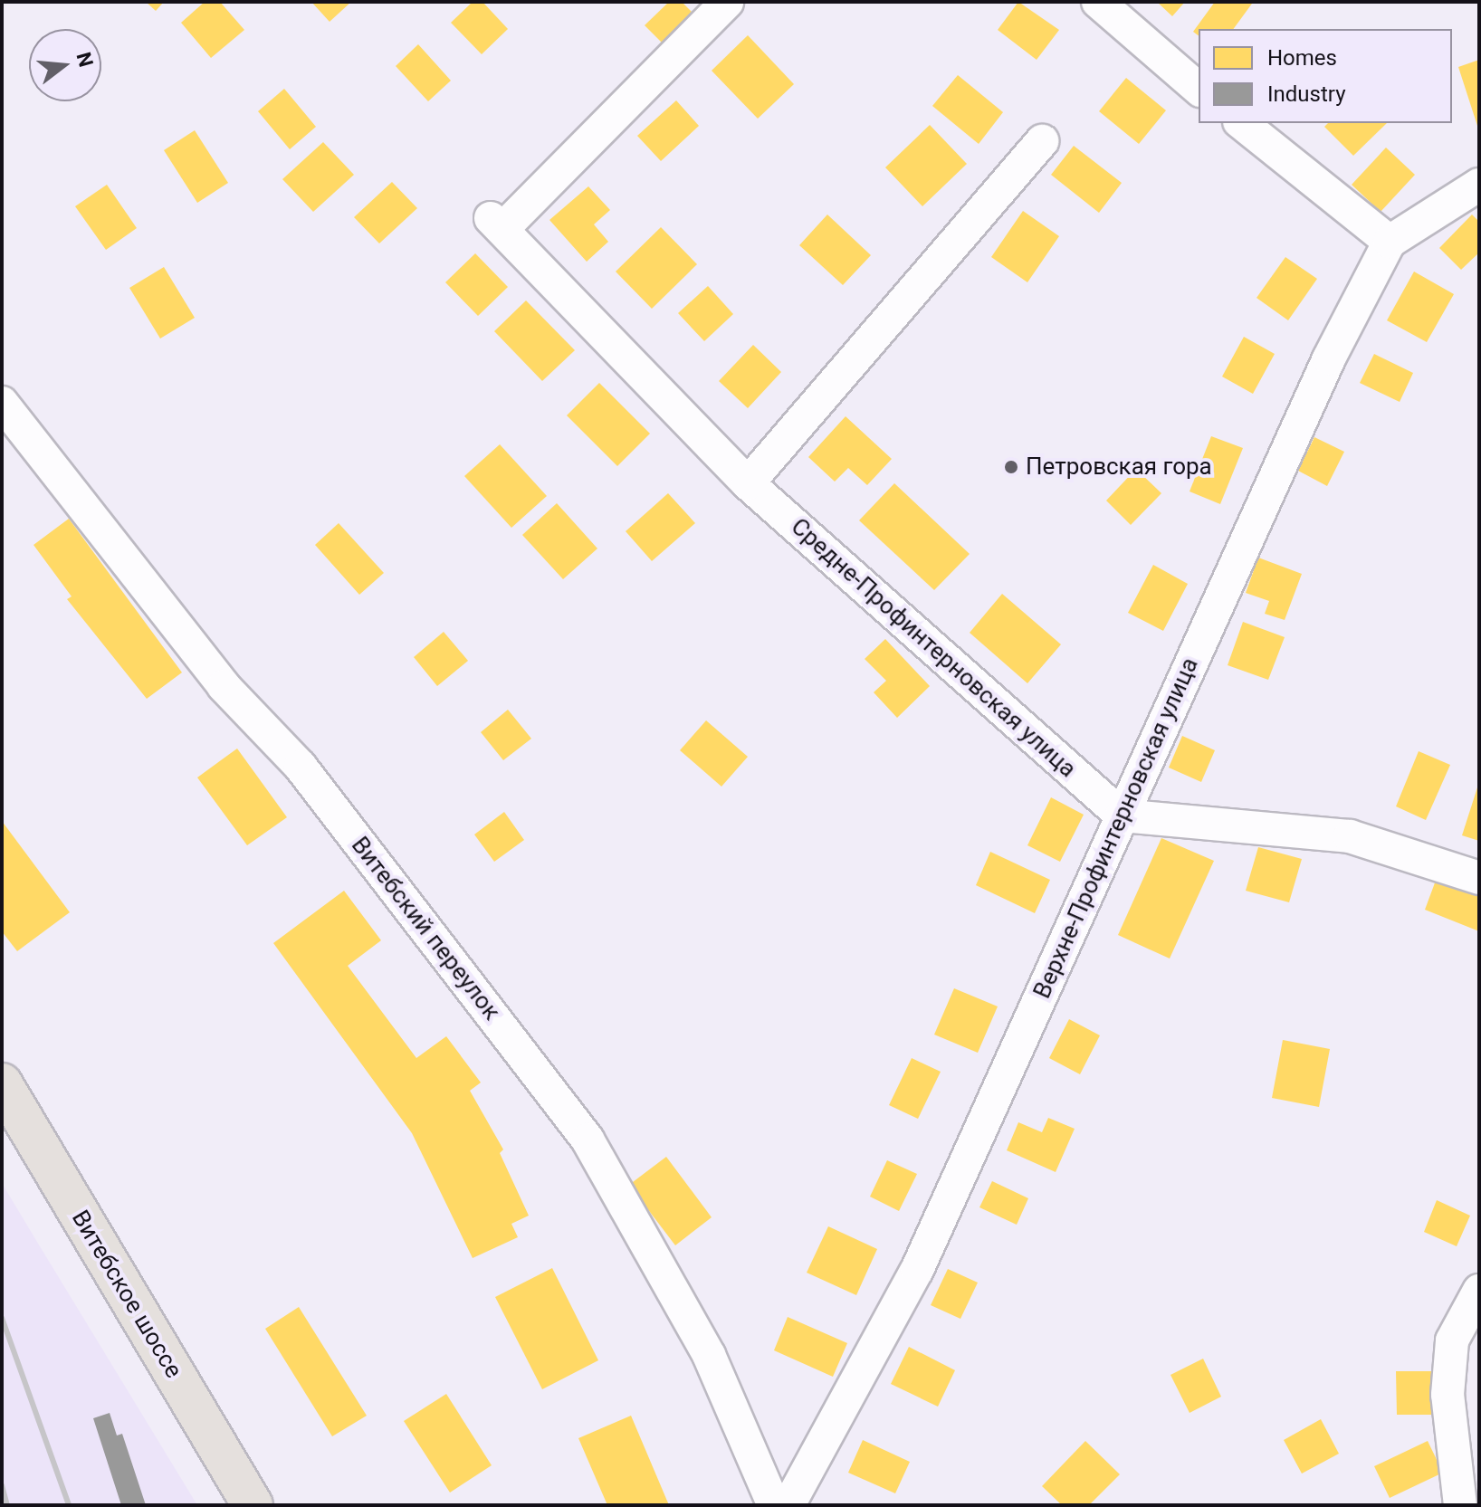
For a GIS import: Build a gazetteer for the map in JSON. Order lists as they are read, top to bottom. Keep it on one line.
{"streets":{"main road":["Витебское шоссе"],"street":["Средне-Профинтерновская улица","Верхне-Профинтерновская улица","Витебский переулок"]},"crossings":[["Средне-Профинтерновская улица","Верхне-Профинтерновская улица"]],"places":["Петровская гора"],"legend":["Homes","Industry"],"north":"right"}
